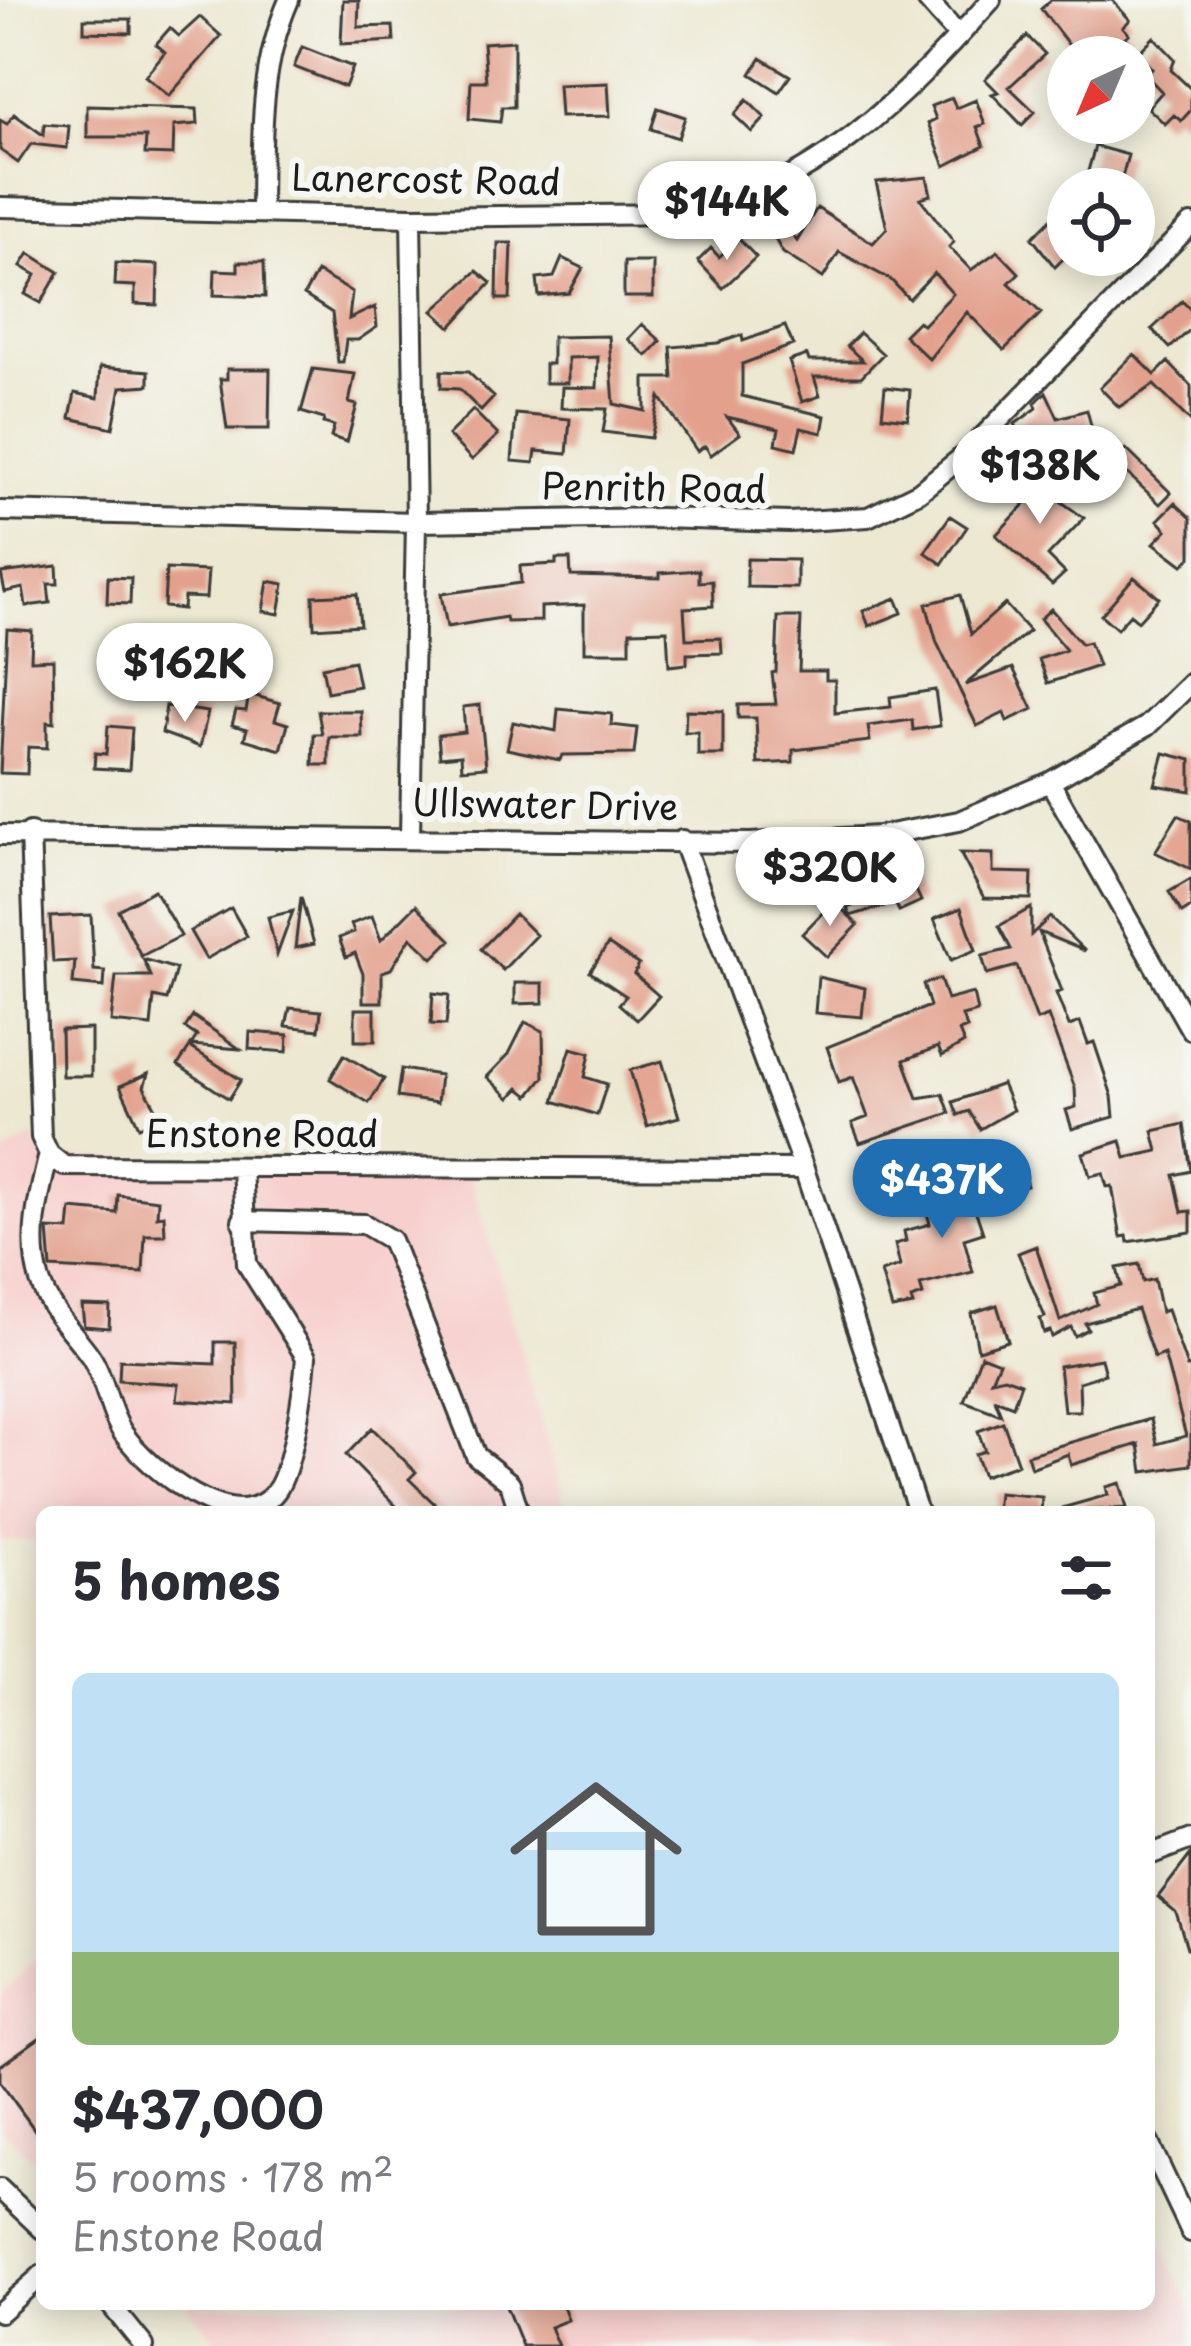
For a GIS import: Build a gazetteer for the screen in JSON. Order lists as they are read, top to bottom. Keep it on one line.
{"streets":{"street":["Lanercost Road","Penrith Road","Ullswater Drive","Enstone Road"]},"north":"bottom left","page":{"price":["$144K","$138K","$162K","$320K","$437K"],"heading":"5 homes","list":[{"name":"$437,000","note":"5 rooms · 178 m² · Enstone Road"}]}}
